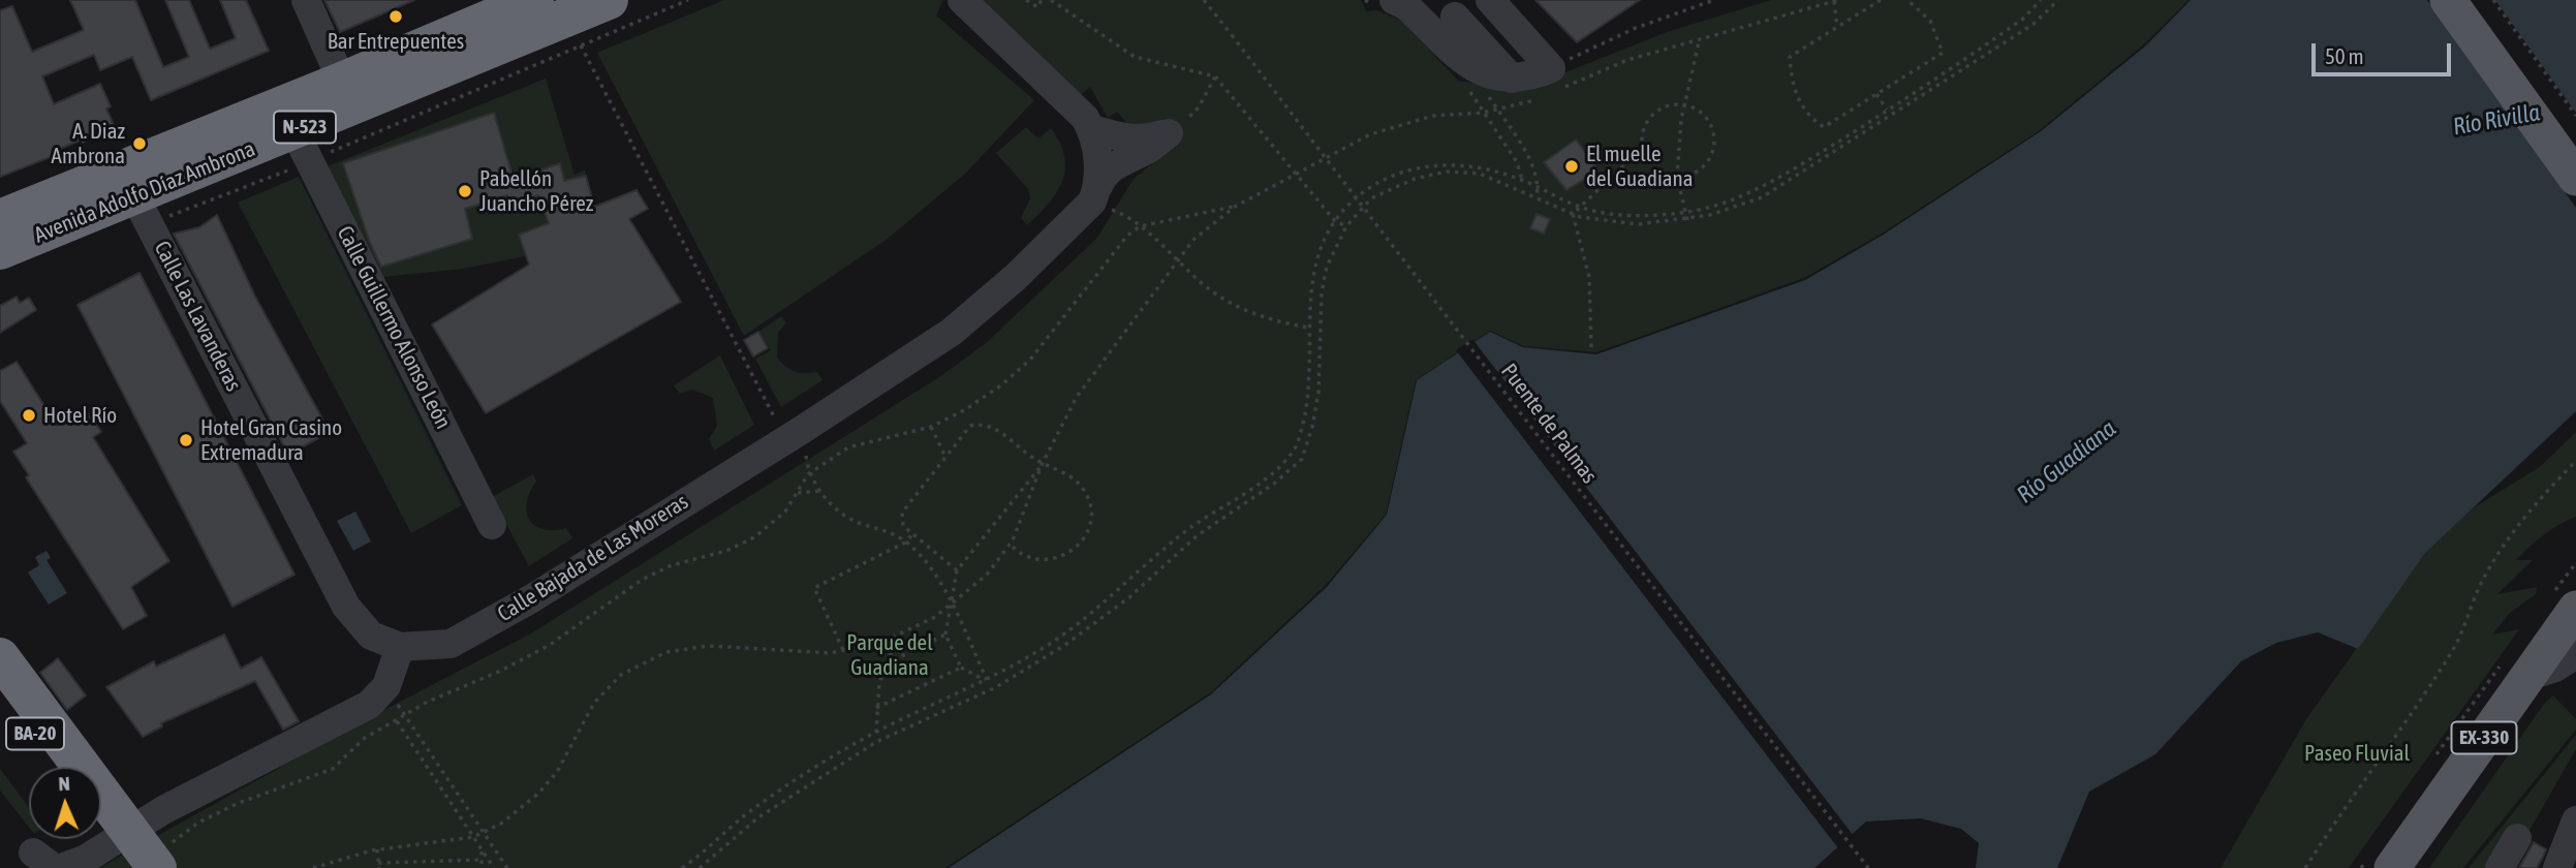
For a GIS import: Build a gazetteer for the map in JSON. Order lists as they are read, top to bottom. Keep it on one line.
{"streets":{"highway":["N-523","Avenida Adolfo Díaz Ambrona","BA-20"],"main road":["EX-330"],"street":["Calle Las Lavanderas","Calle Guillermo Alonso León","Calle Bajada de Las Moreras"],"path":["Puente de Palmas"]},"crossings":[["Avenida Adolfo Díaz Ambrona","Calle Las Lavanderas"],["Avenida Adolfo Díaz Ambrona","Calle Guillermo Alonso León"],["Calle Las Lavanderas","Calle Bajada de Las Moreras"]],"water":["Río Rivilla","Río Guadiana"],"parks":["Parque del Guadiana","Paseo Fluvial"],"places":["Bar Entrepuentes","A. Diaz Ambrona","El muelle del Guadiana","Pabellón Juancho Pérez","Hotel Río","Hotel Gran Casino Extremadura"],"scale_bar":"50 m","north":"top"}
